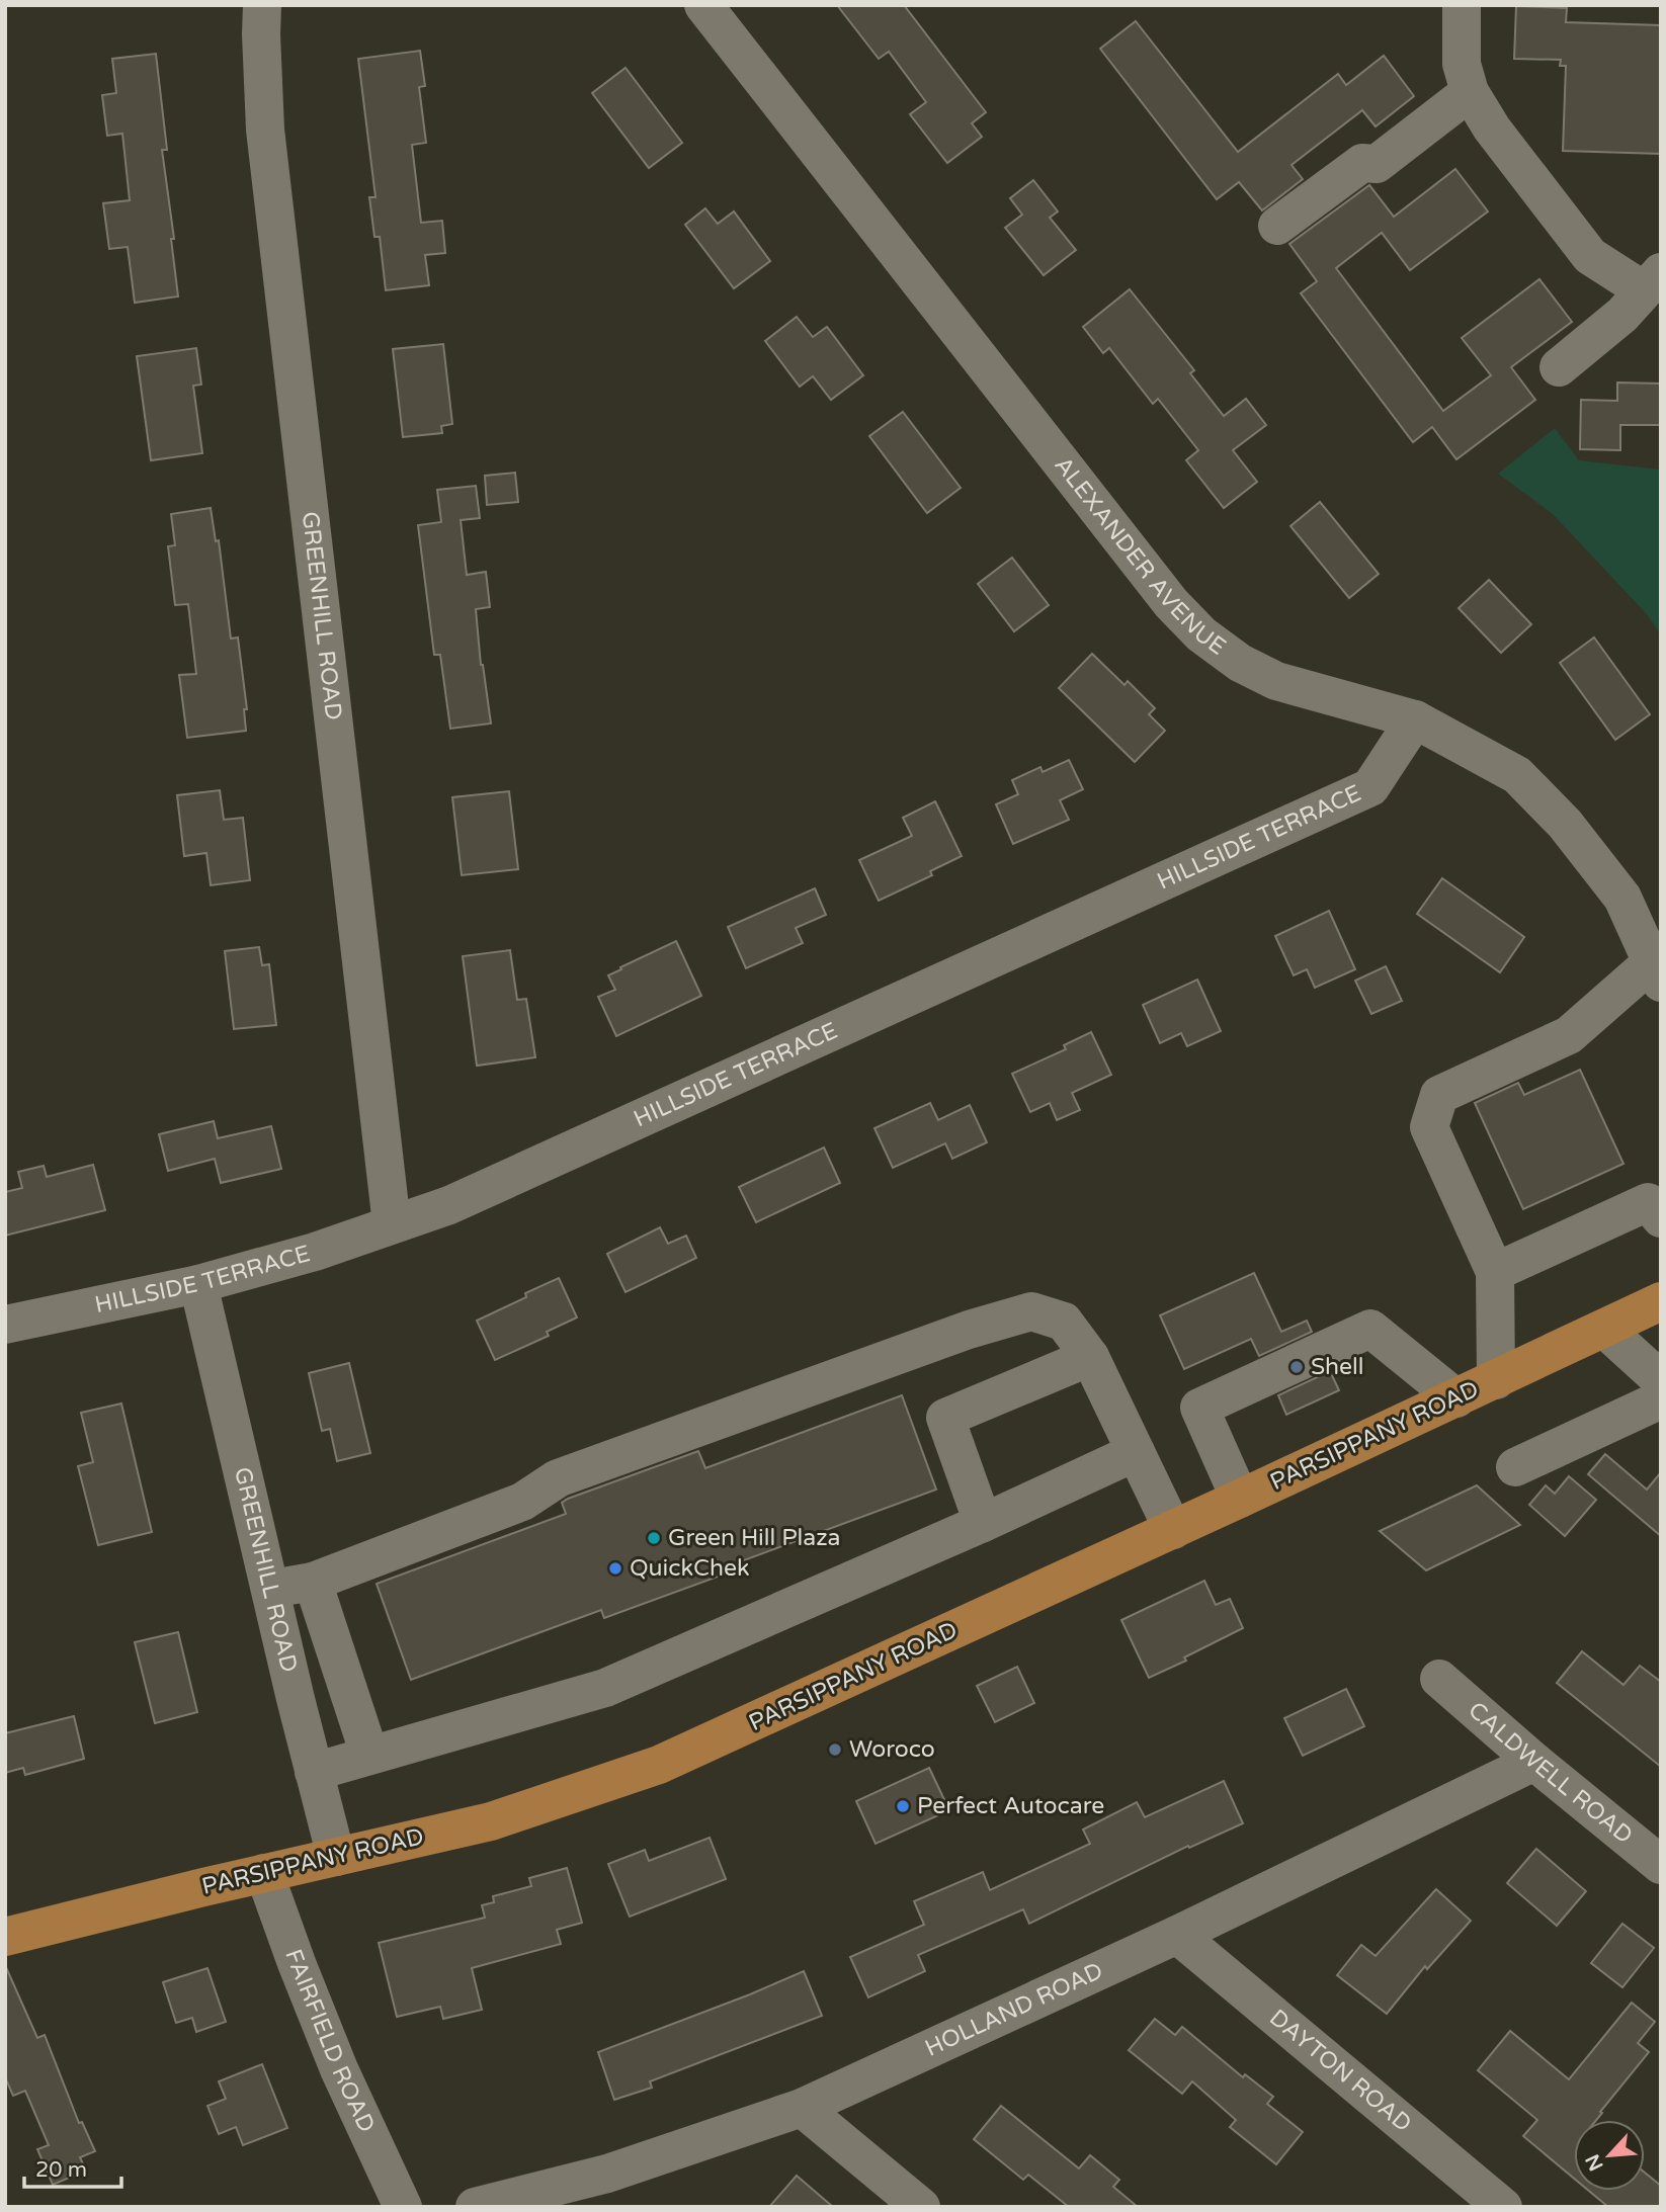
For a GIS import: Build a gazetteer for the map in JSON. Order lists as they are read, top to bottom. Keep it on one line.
{"streets":{"main road":["PARSIPPANY ROAD"],"street":["ALEXANDER AVENUE","GREENHILL ROAD","HILLSIDE TERRACE","CALDWELL ROAD","HOLLAND ROAD","FAIRFIELD ROAD","DAYTON ROAD"]},"crossings":[["ALEXANDER AVENUE","HILLSIDE TERRACE"],["GREENHILL ROAD","HILLSIDE TERRACE"],["GREENHILL ROAD","PARSIPPANY ROAD"],["PARSIPPANY ROAD","FAIRFIELD ROAD"],["CALDWELL ROAD","HOLLAND ROAD"],["HOLLAND ROAD","DAYTON ROAD"]],"places":["Shell","Green Hill Plaza","QuickChek","Woroco","Perfect Autocare"],"scale_bar":"20 m","north":"bottom left"}
